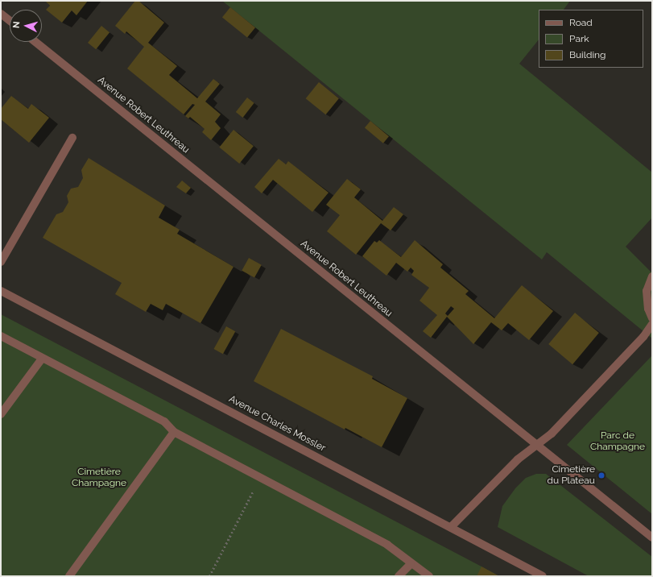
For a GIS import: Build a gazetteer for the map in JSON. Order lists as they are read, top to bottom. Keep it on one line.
{"streets":{"street":["Avenue Robert Leuthreau","Avenue Charles Mossler"]},"parks":["Parc de Champagne","Cimetière Champagne"],"places":["Cimetière du Plateau"],"legend":["Road","Park","Building"],"north":"left"}
